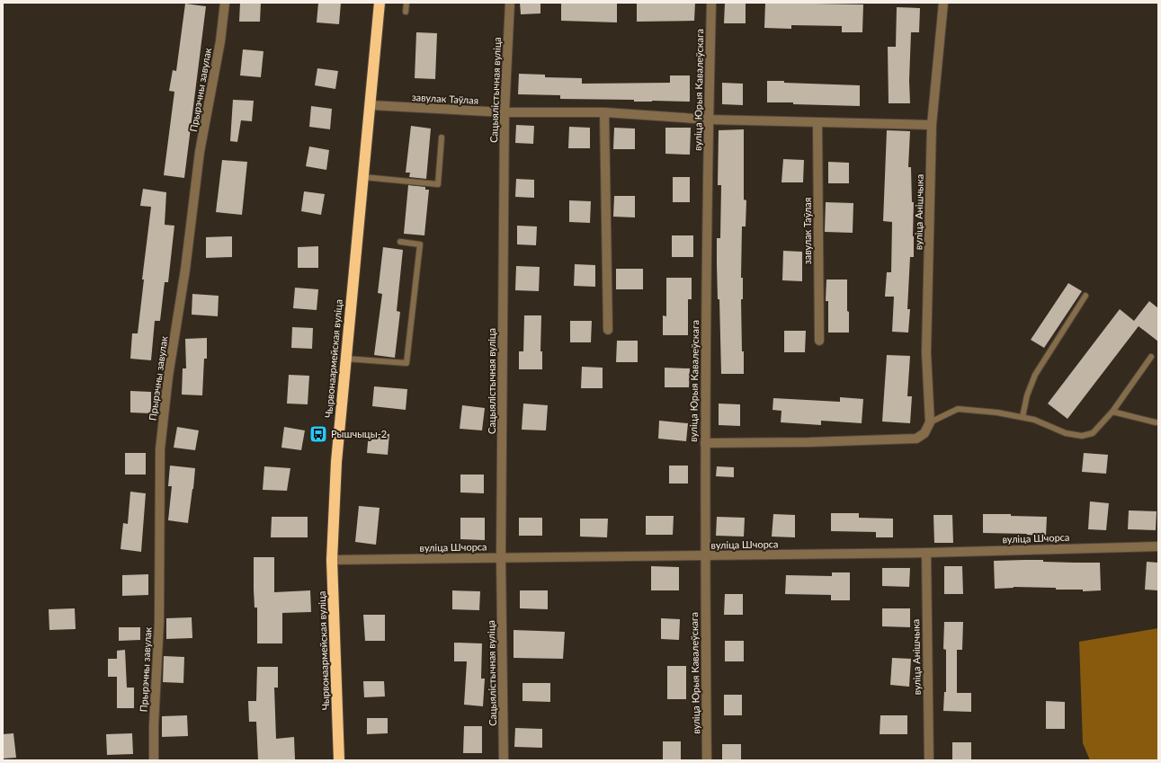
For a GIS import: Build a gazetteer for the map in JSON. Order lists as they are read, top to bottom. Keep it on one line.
{"streets":{"highway":["Чырвонаармейская вуліца"],"street":["Прырэчны завулак","Сацыялістычная вуліца","вуліца Юрыя Кавалеўскага","завулак Таўлая","вуліца Анішчыка","вуліца Шчорса"]},"crossings":[["Сацыялістычная вуліца","завулак Таўлая"],["Сацыялістычная вуліца","вуліца Шчорса"],["вуліца Юрыя Кавалеўскага","завулак Таўлая"],["вуліца Юрыя Кавалеўскага","вуліца Шчорса"],["завулак Таўлая","вуліца Анішчыка"],["завулак Таўлая","Чырвонаармейская вуліца"],["вуліца Анішчыка","вуліца Шчорса"],["Чырвонаармейская вуліца","вуліца Шчорса"]],"places":{"bus stop":["Рышчыцы-2"]}}
